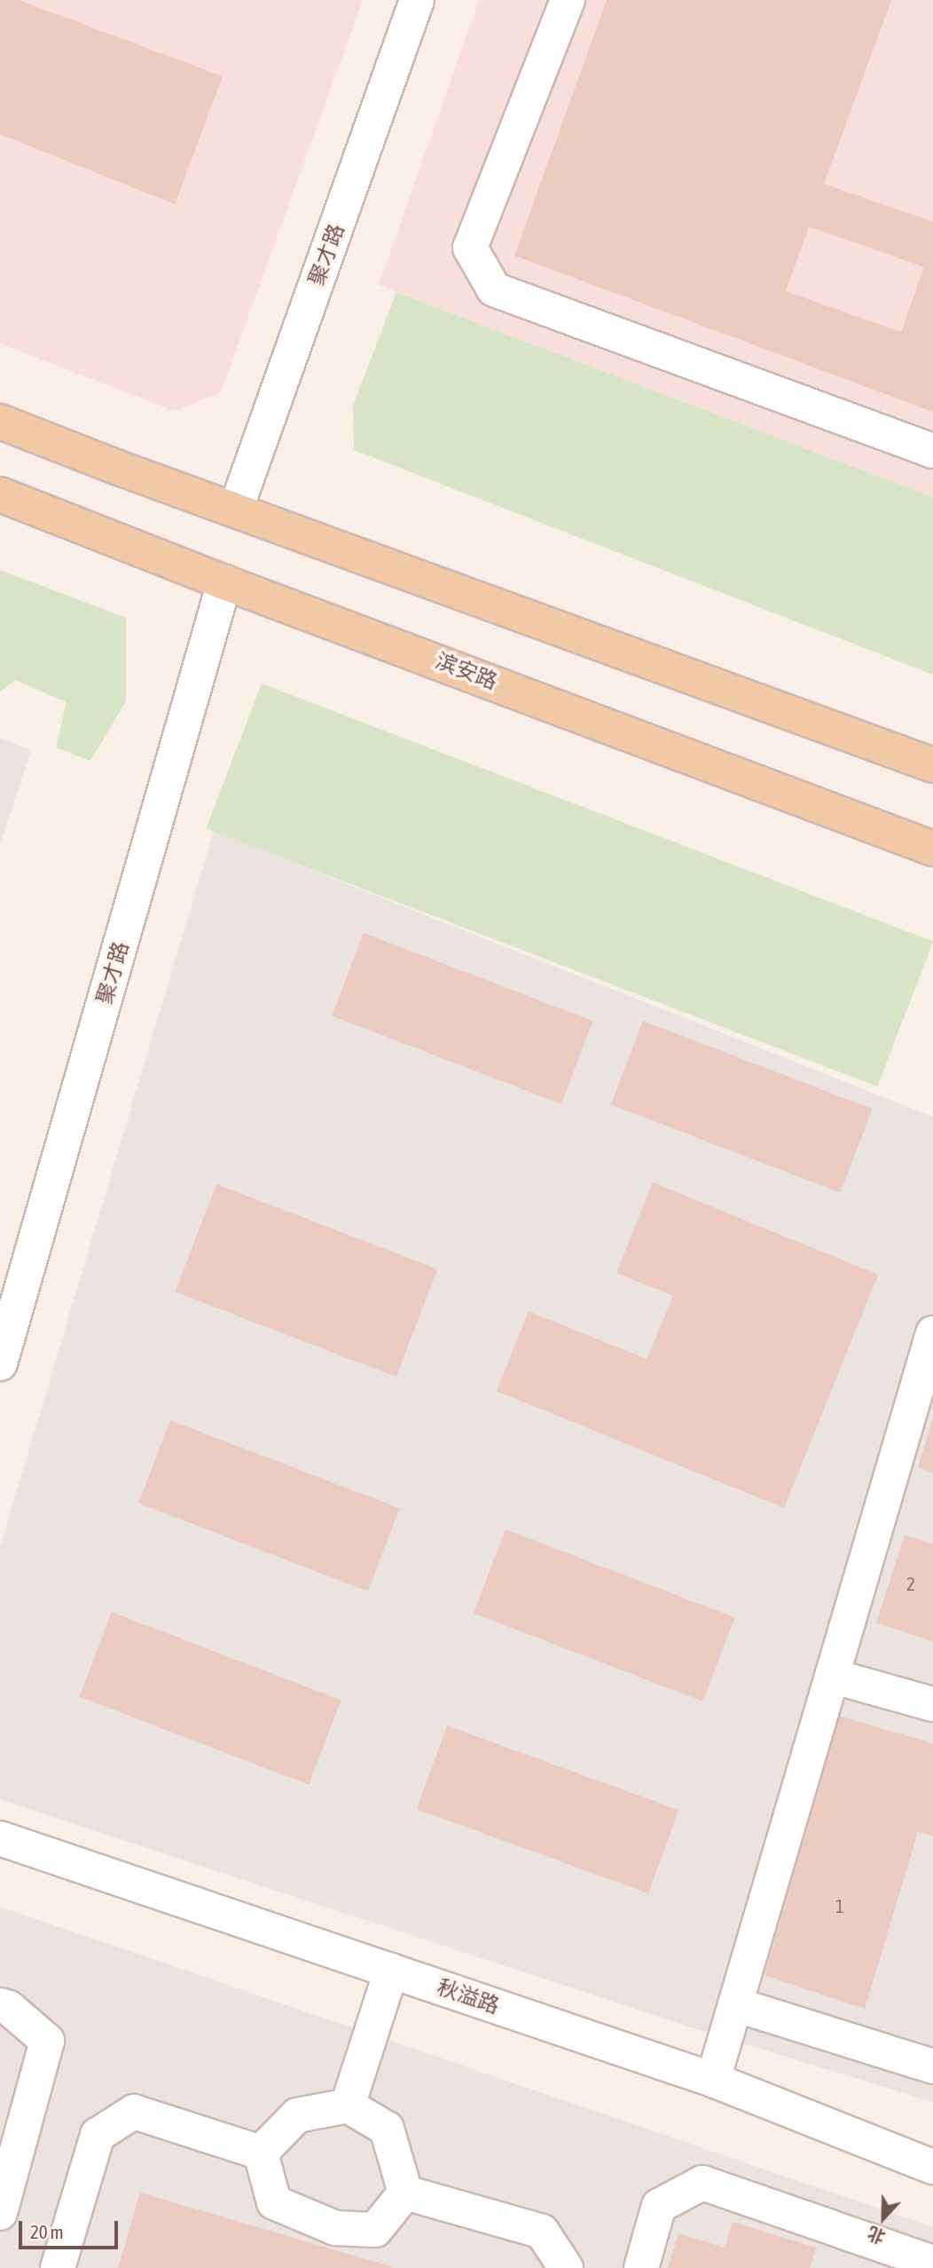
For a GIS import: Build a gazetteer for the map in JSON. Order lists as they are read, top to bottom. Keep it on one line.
{"streets":{"main road":["滨安路"],"street":["聚才路","秋溢路"]},"crossings":[["聚才路","滨安路"]],"house_numbers":["2","1"],"scale_bar":"20 m","north":"bottom"}
